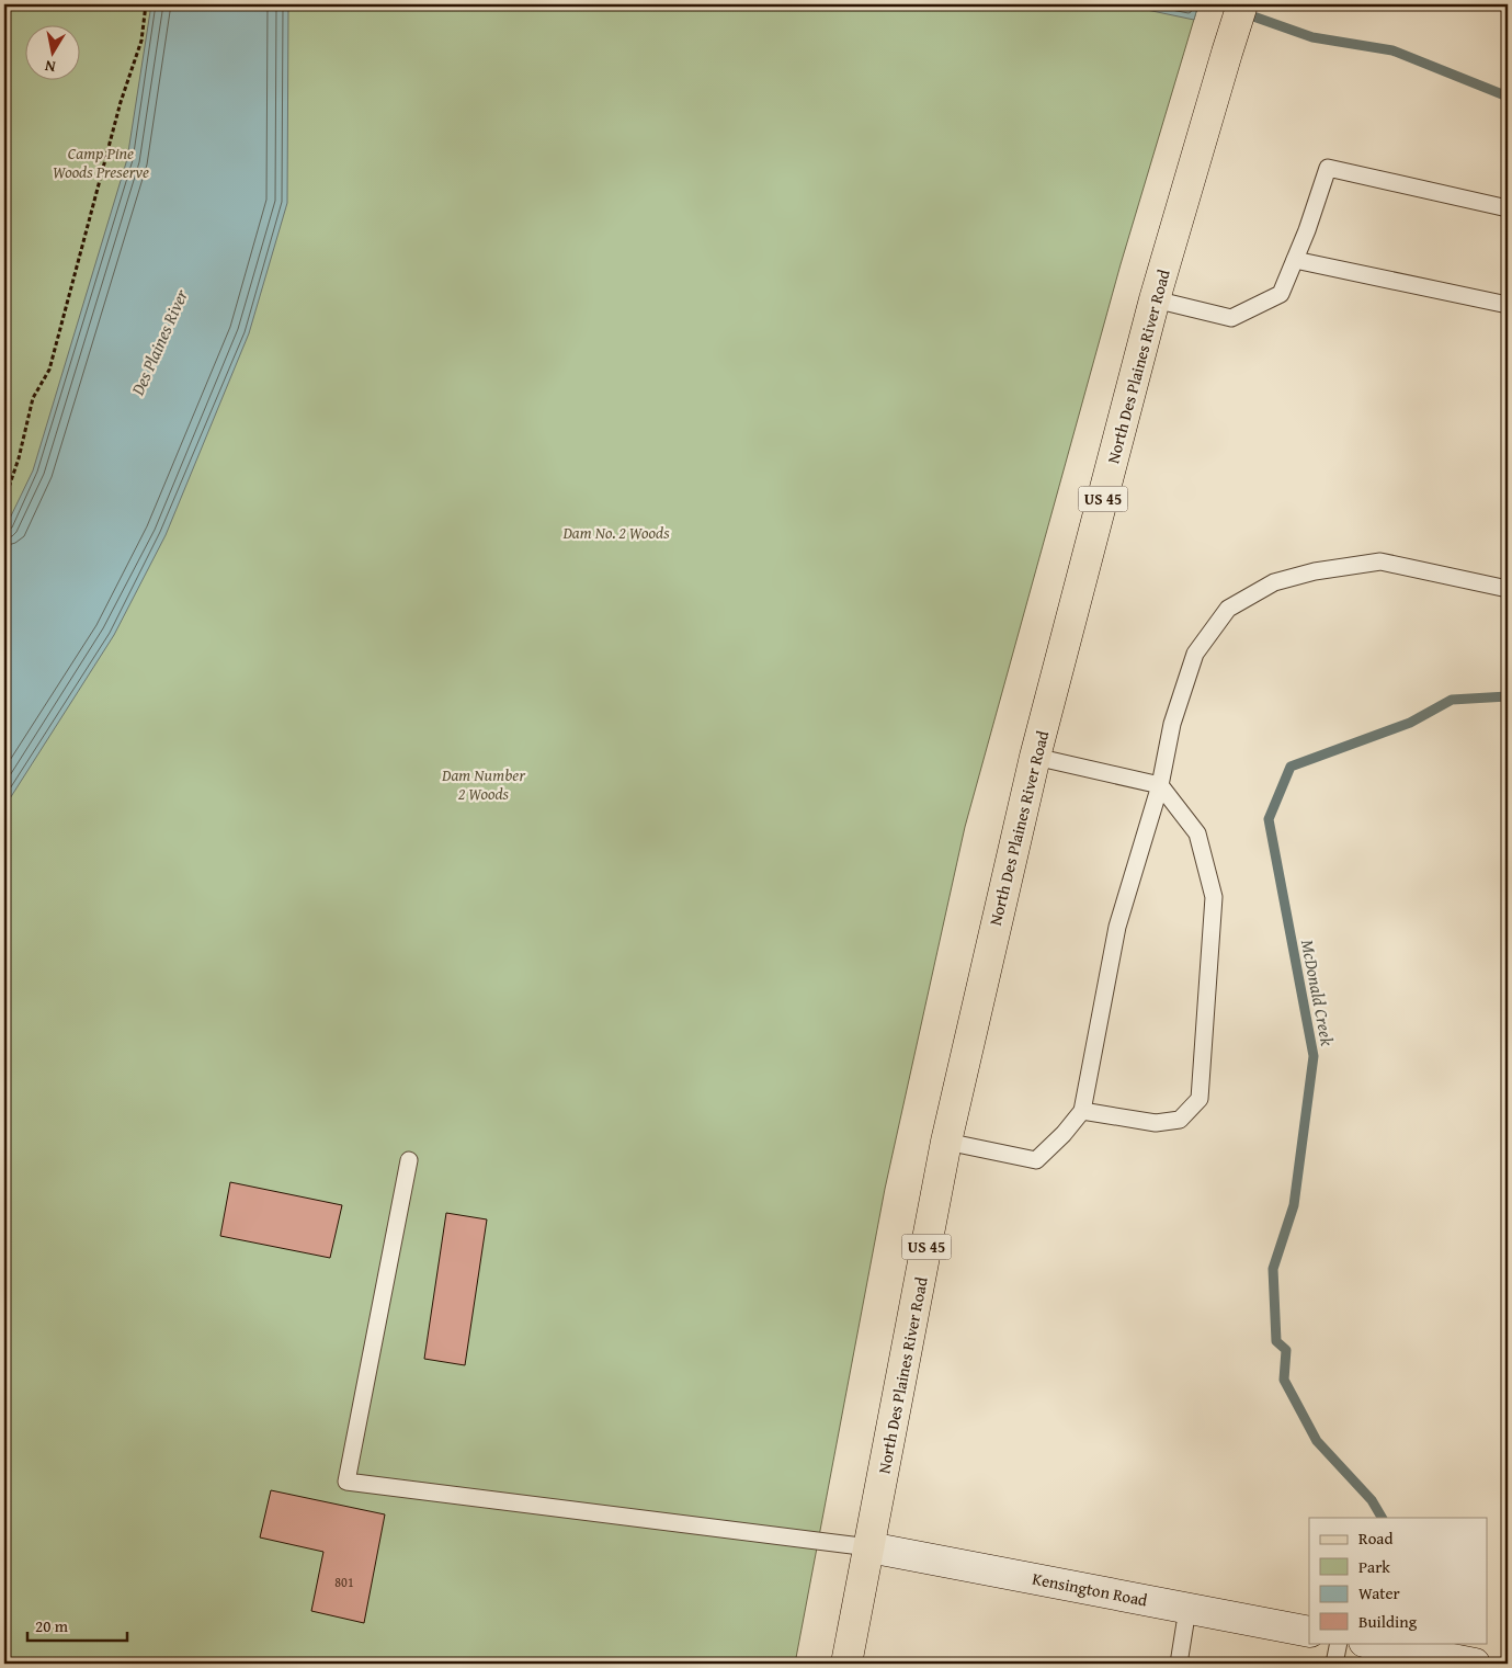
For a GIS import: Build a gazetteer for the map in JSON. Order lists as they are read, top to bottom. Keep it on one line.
{"streets":{"main road":["North Des Plaines River Road","US 45","Kensington Road"]},"crossings":[["North Des Plaines River Road","Kensington Road"]],"water":["Des Plaines River","McDonald Creek"],"parks":["Camp Pine Woods Preserve","Dam No. 2 Woods","Dam Number 2 Woods"],"house_numbers":["801"],"legend":["Road","Park","Water","Building"],"scale_bar":"20 m","north":"bottom"}
